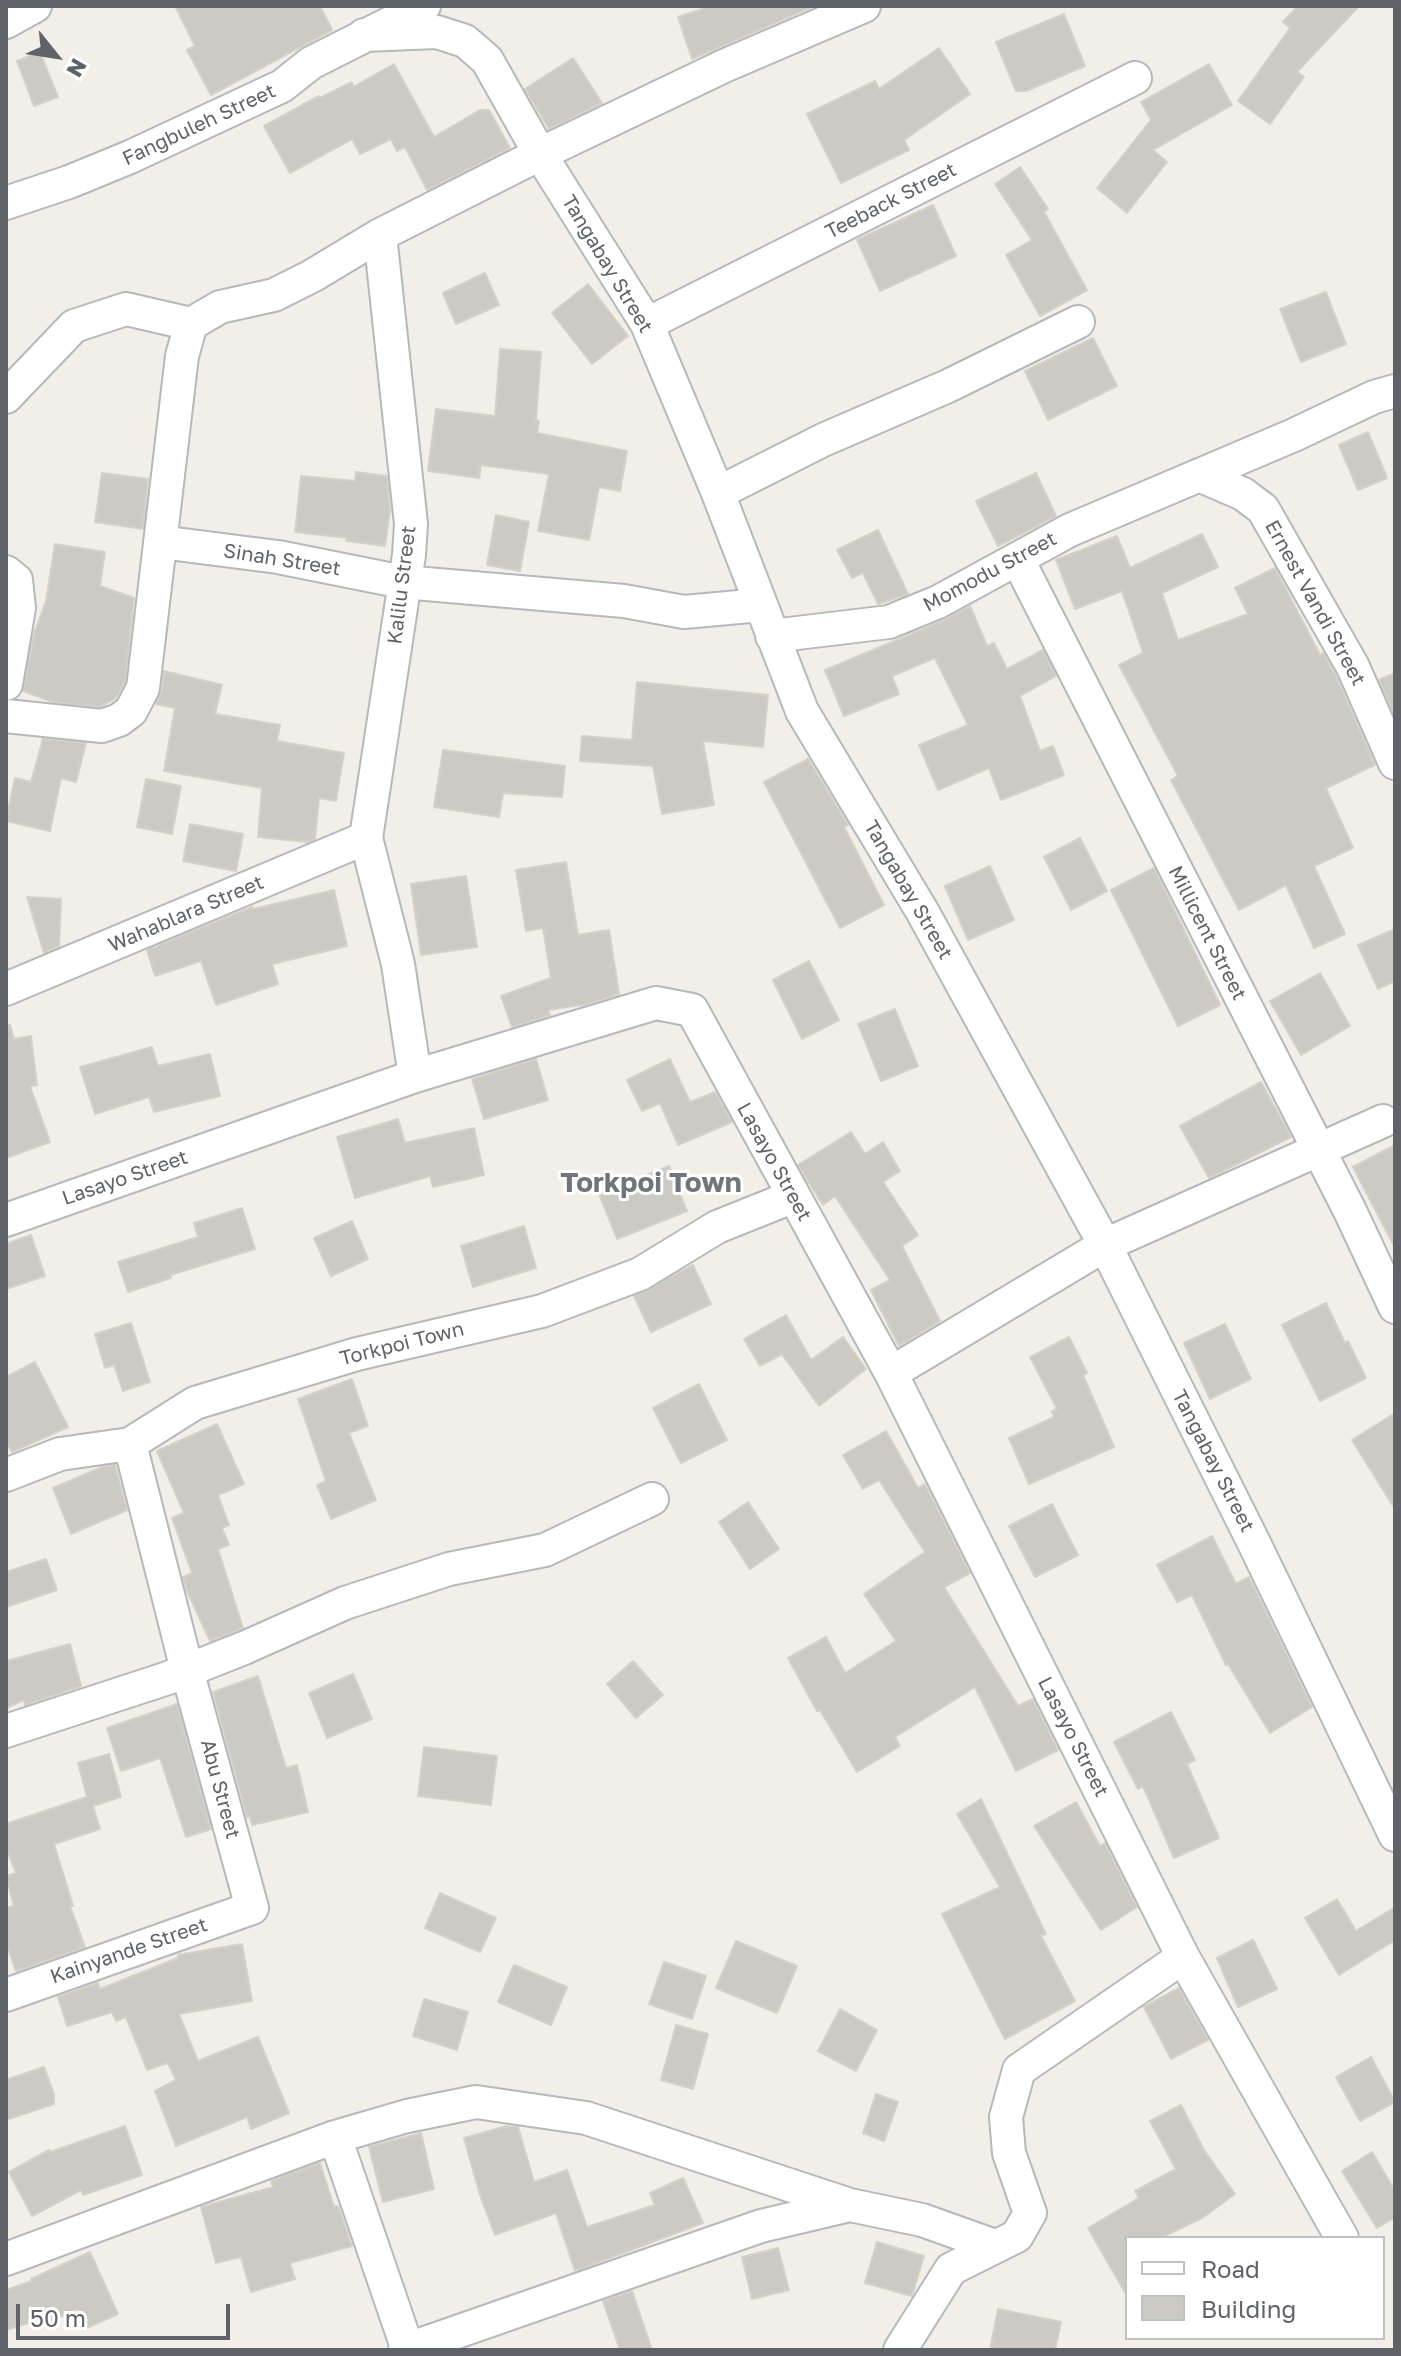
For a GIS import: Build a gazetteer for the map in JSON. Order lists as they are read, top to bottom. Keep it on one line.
{"streets":{"street":["Fangbuleh Street","Teeback Street","Tangabay Street","Sinah Street","Momodu Street","Kalilu Street","Ernest Vandi Street","Wahablara Street","Millicent Street","Lasayo Street","Torkpoi Town","Abu Street","Kainyande Street"]},"crossings":[["Fangbuleh Street","Tangabay Street"],["Teeback Street","Tangabay Street"],["Tangabay Street","Sinah Street"],["Tangabay Street","Momodu Street"],["Sinah Street","Kalilu Street"],["Momodu Street","Ernest Vandi Street"],["Momodu Street","Millicent Street"],["Kalilu Street","Wahablara Street"],["Lasayo Street","Torkpoi Town"],["Torkpoi Town","Abu Street"],["Abu Street","Kainyande Street"]],"districts":["Torkpoi Town"],"legend":["Road","Building"],"scale_bar":"50 m","north":"bottom right"}
